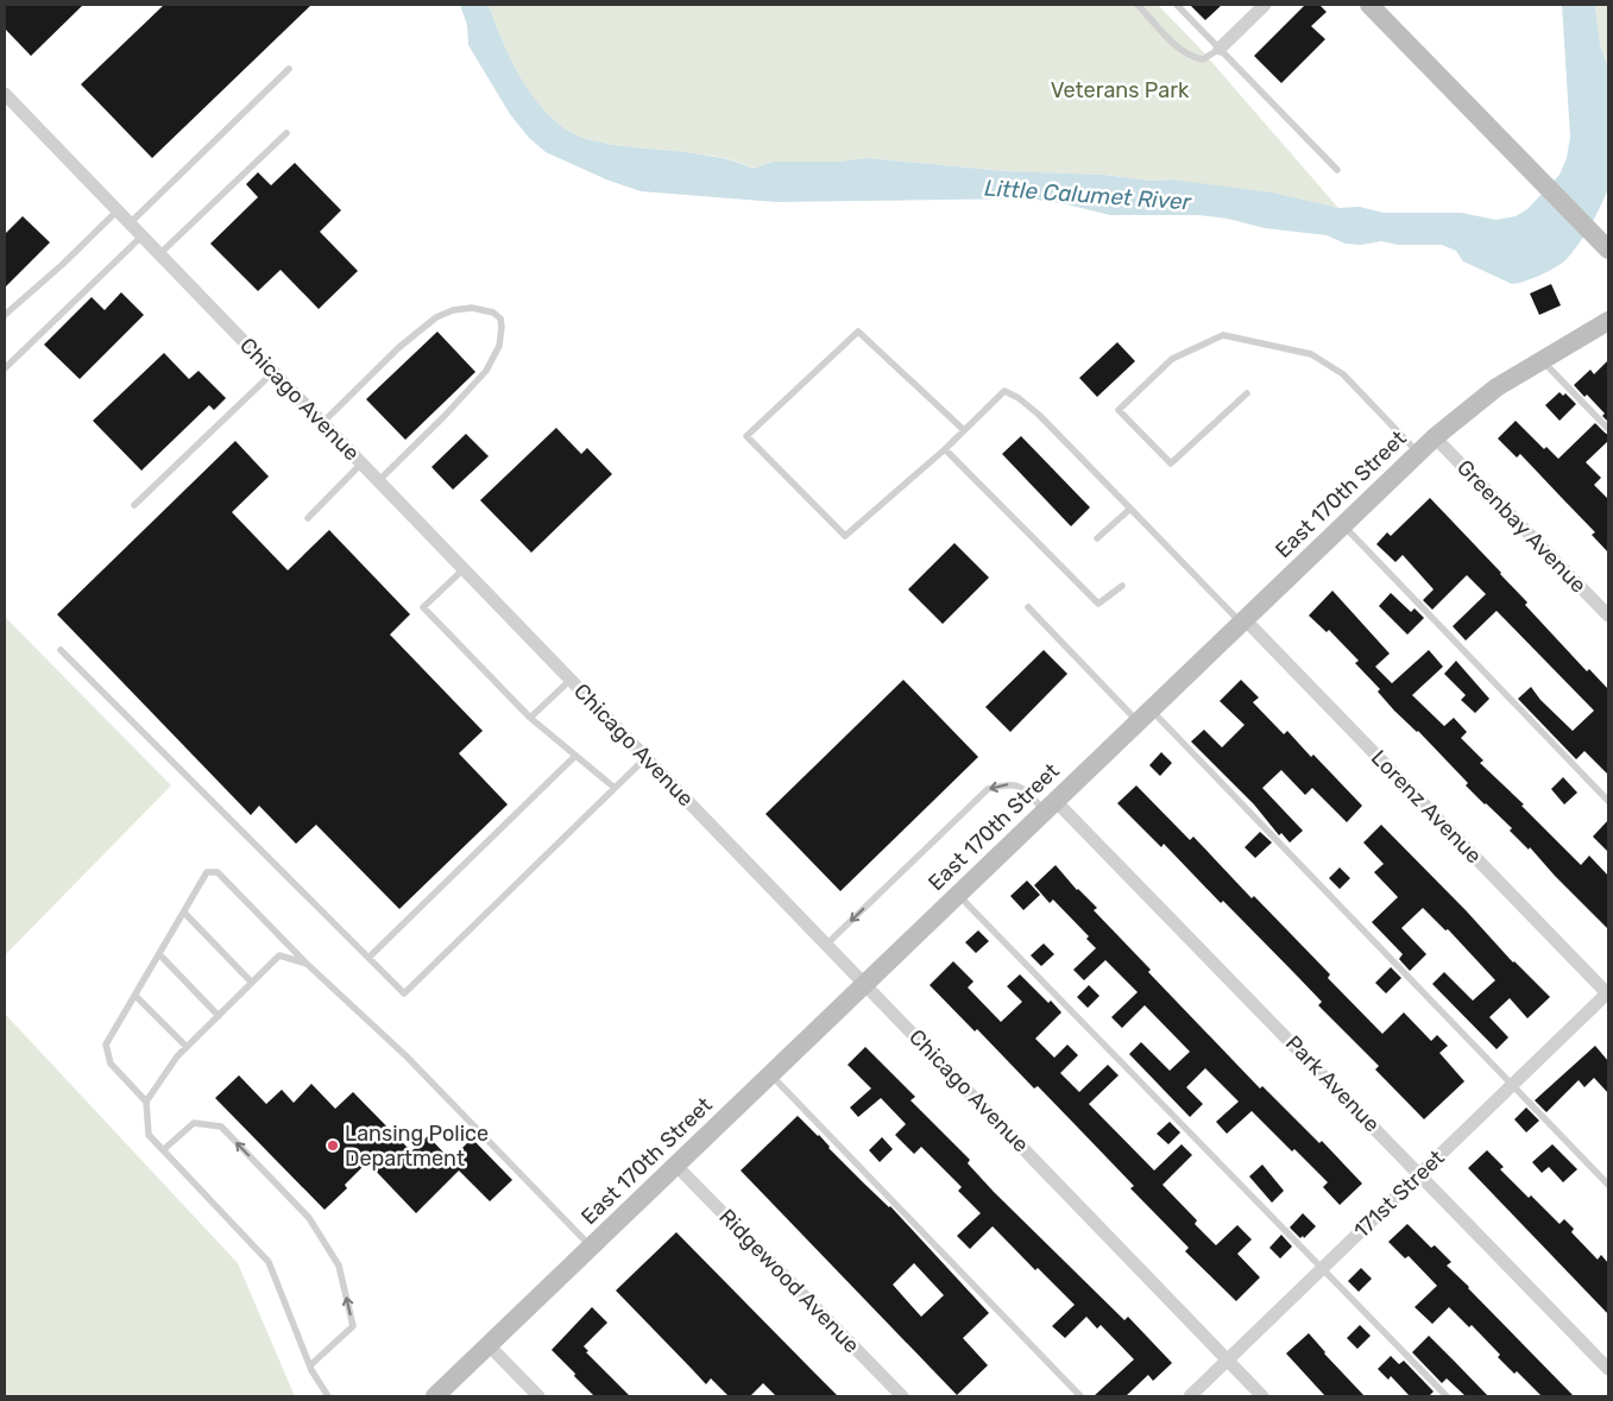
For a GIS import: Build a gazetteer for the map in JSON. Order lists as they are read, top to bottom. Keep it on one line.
{"streets":{"street":["Chicago Avenue","East 170th Street","Greenbay Avenue","Lorenz Avenue","Park Avenue","171st Street","Ridgewood Avenue"]},"crossings":[["Chicago Avenue","East 170th Street"],["Chicago Avenue","171st Street"],["East 170th Street","Greenbay Avenue"],["East 170th Street","Lorenz Avenue"],["East 170th Street","Park Avenue"],["East 170th Street","Ridgewood Avenue"],["Lorenz Avenue","171st Street"],["Park Avenue","171st Street"]],"water":["Little Calumet River"],"parks":["Veterans Park"],"places":["Lansing Police Department"]}
